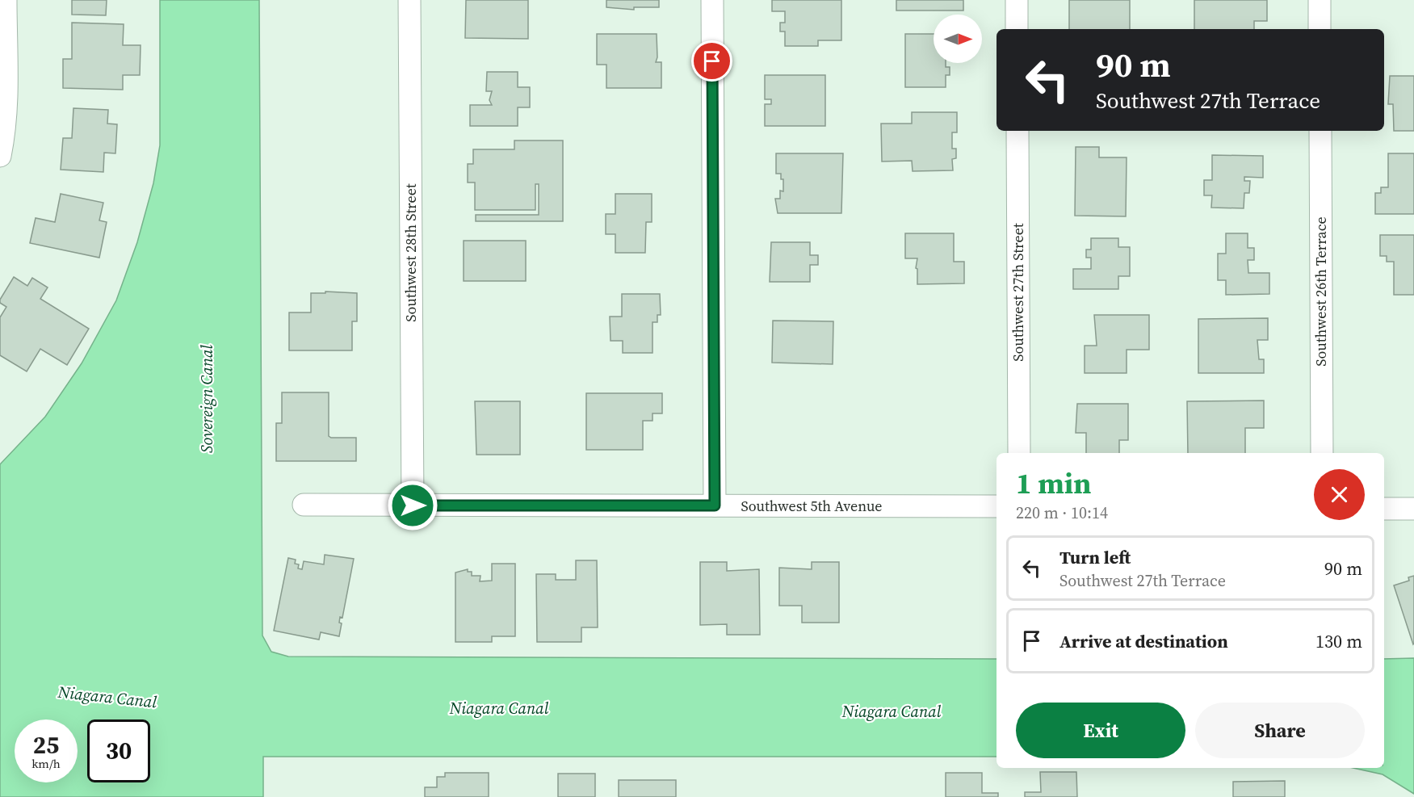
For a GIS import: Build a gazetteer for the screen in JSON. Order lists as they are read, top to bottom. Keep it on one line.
{"streets":{"street":["Southwest 28th Street","Southwest 26th Terrace","Southwest 27th Street","Southwest 5th Avenue"]},"crossings":[["Southwest 28th Street","Southwest 5th Avenue"]],"water":["Sovereign Canal","Niagara Canal"],"north":"right","page":{"turn":["90 m","Southwest 27th Terrace"],"heading":["1 min","220 m · 10:14"],"list":[{"name":"Turn left","note":"Southwest 27th Terrace","value":"90 m"},{"name":"Arrive at destination","value":"130 m"}],"buttons":["Exit","Share"],"speed":"25 km/h","limit":"30"}}
